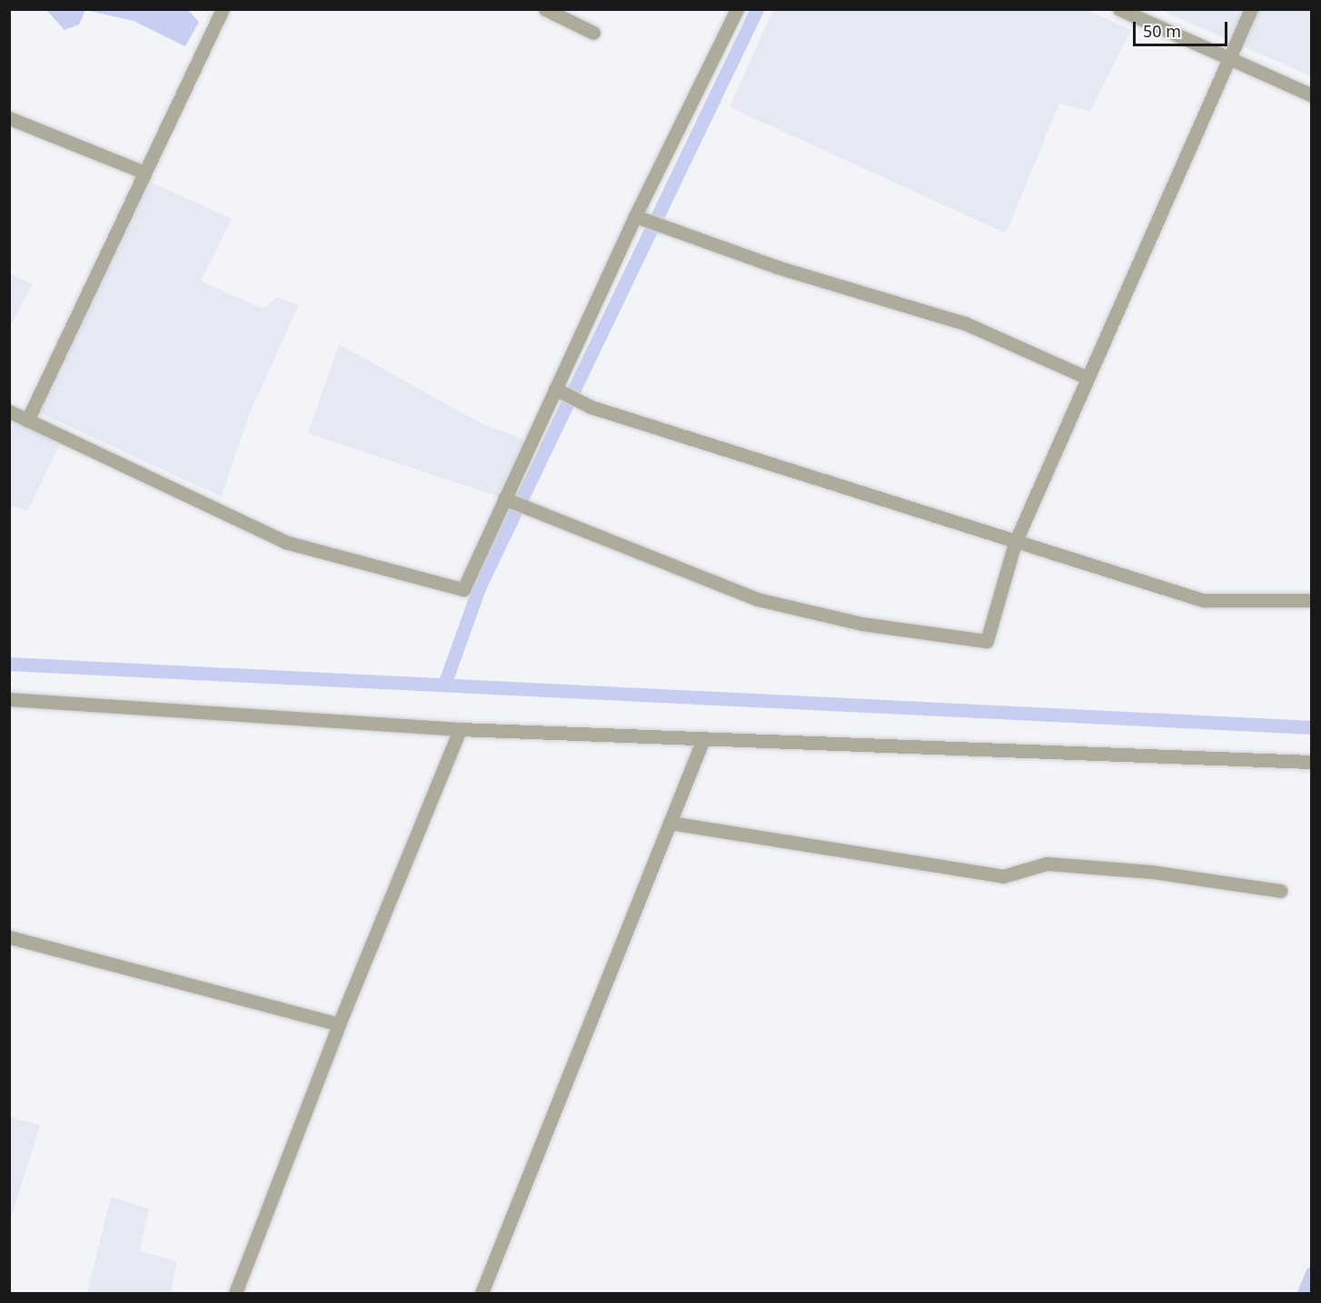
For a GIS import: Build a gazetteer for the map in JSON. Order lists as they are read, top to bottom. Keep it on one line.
{"scale_bar":"50 m"}
